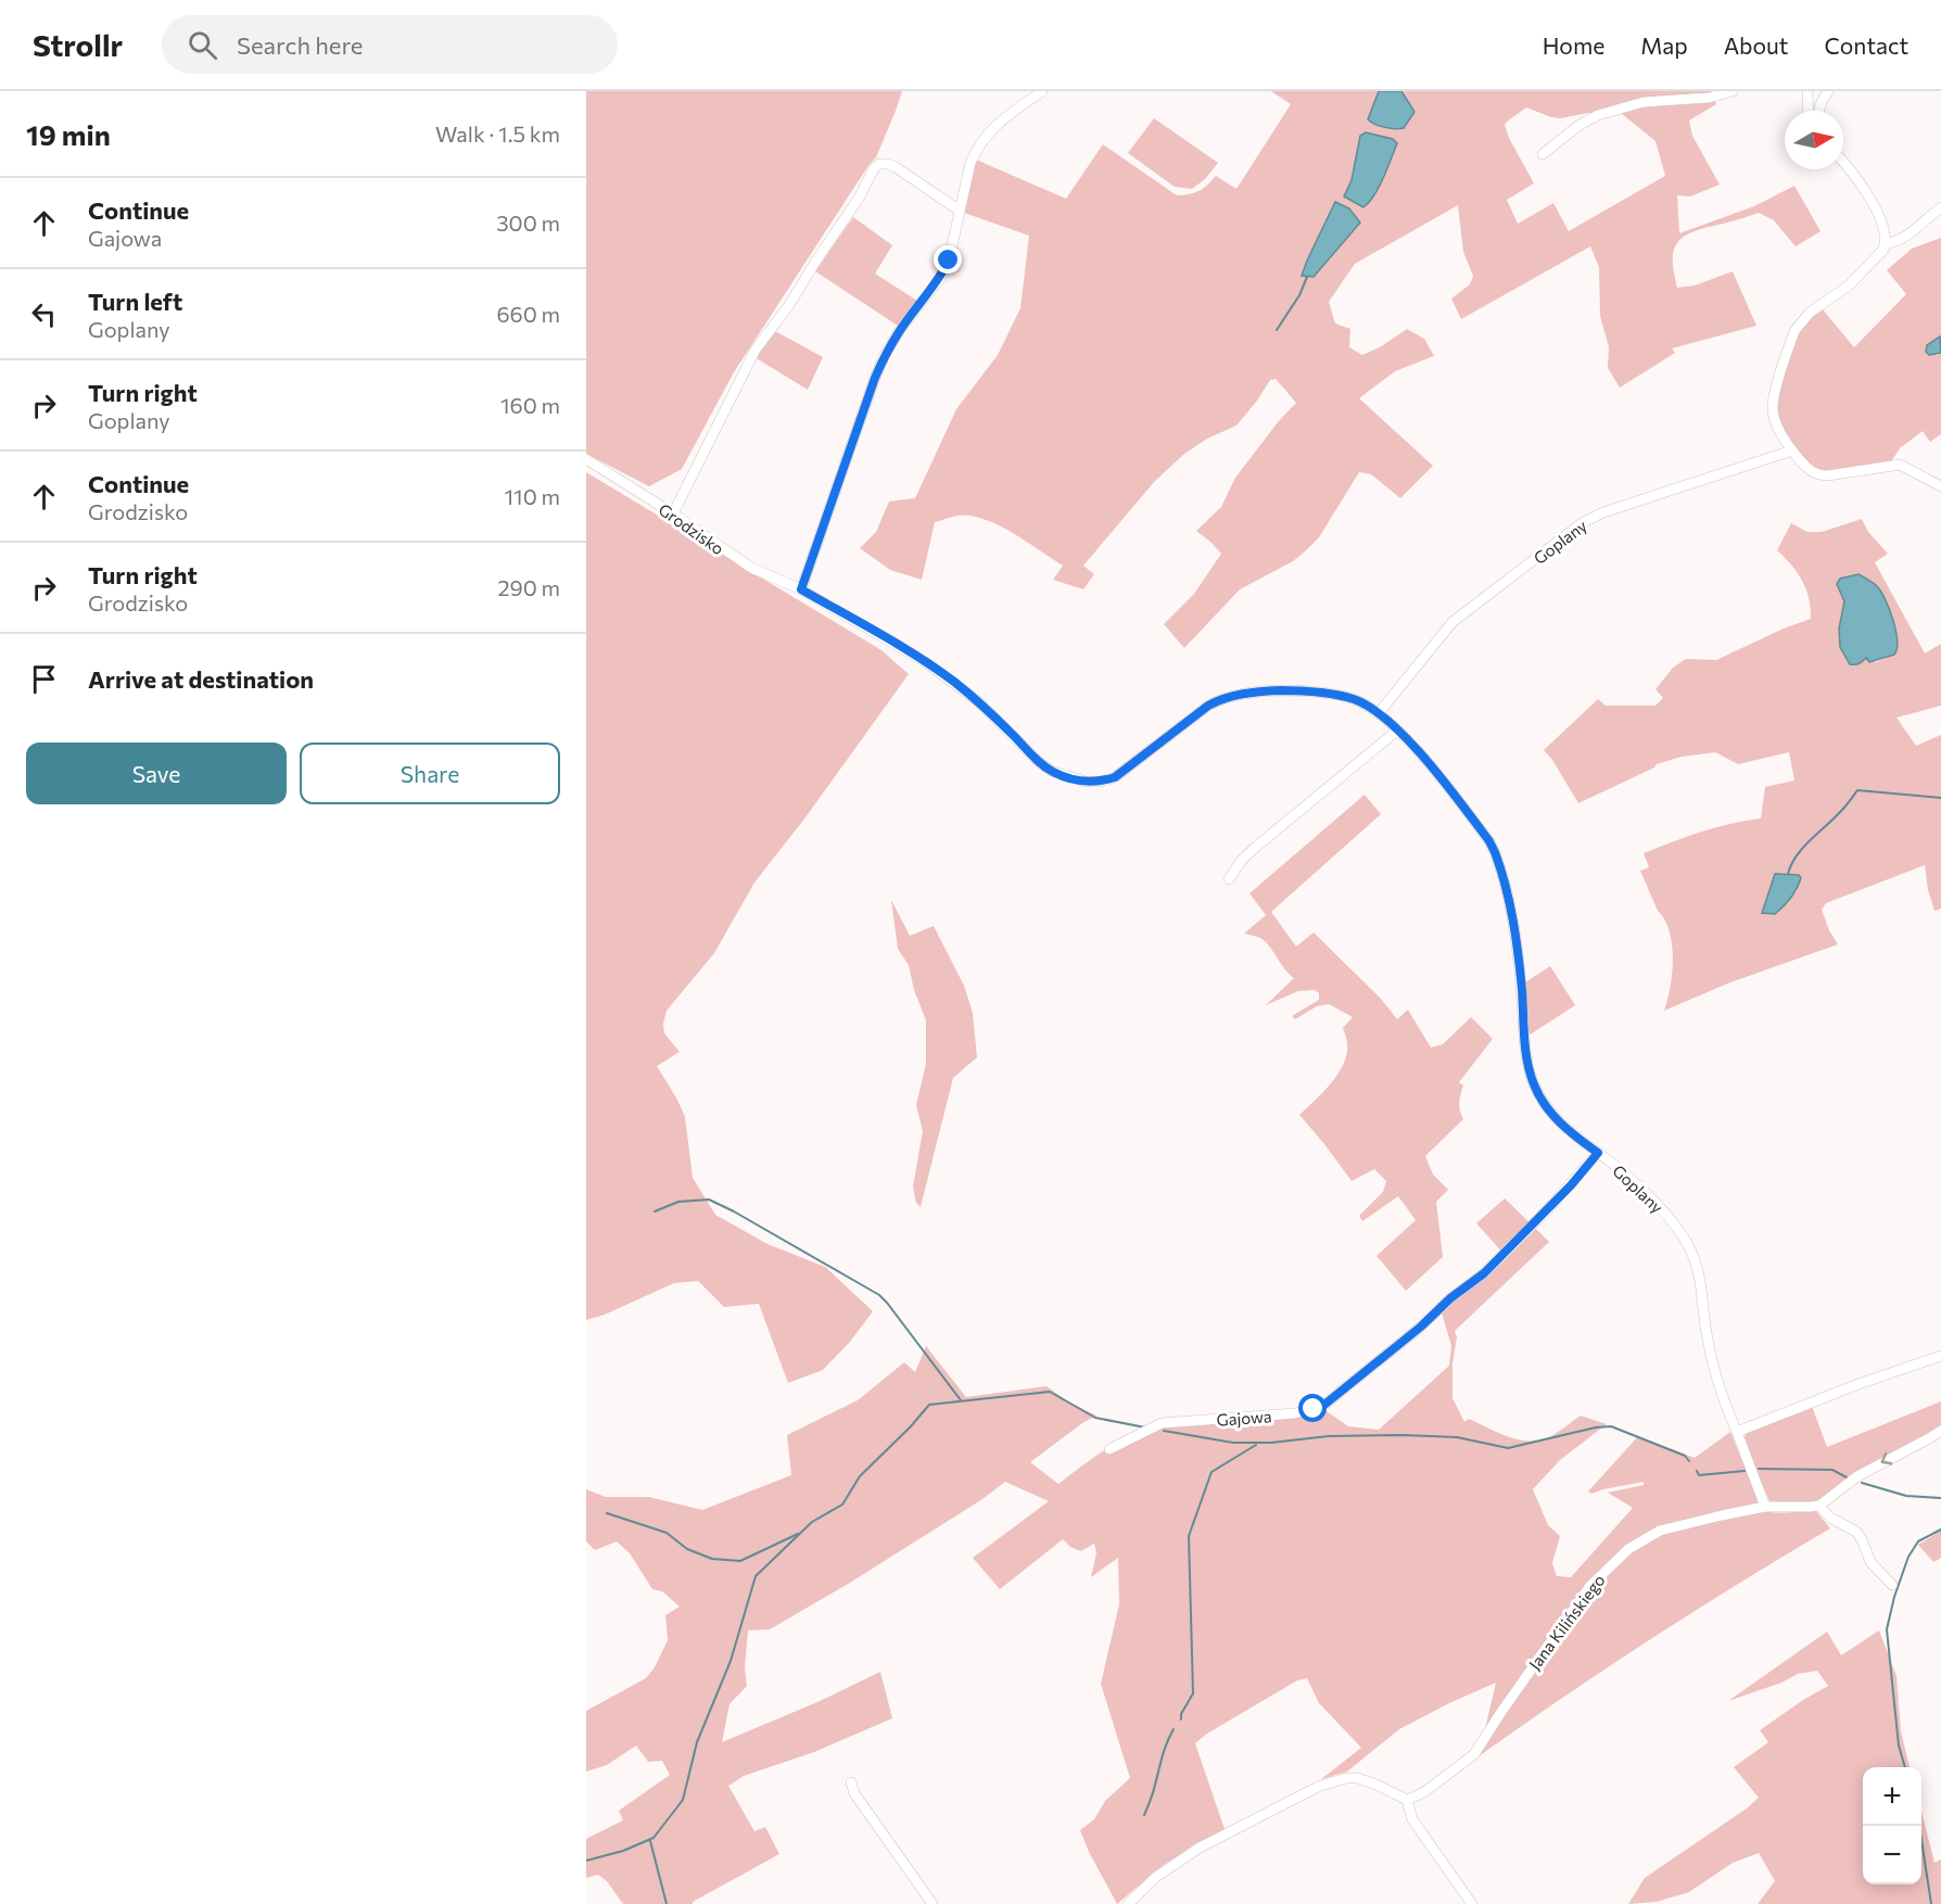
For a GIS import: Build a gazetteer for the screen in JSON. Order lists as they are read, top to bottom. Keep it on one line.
{"streets":{"street":["Grodzisko","Goplany","Gajowa","Jana Kilińskiego"]},"crossings":[["Grodzisko","Goplany"],["Goplany","Gajowa"],["Goplany","Jana Kilińskiego"]],"north":"right","page":{"header":"Strollr","search":"Search here","nav":["Home","Map","About","Contact"],"heading":["19 min","Walk · 1.5 km"],"list":[["Continue","Gajowa","300 m"],["Turn left","Goplany","660 m"],["Turn right","Goplany","160 m"],["Continue","Grodzisko","110 m"],["Turn right","Grodzisko","290 m"],"Arrive at destination"],"buttons":["Save","Share"],"map_buttons":["+","−"]}}
